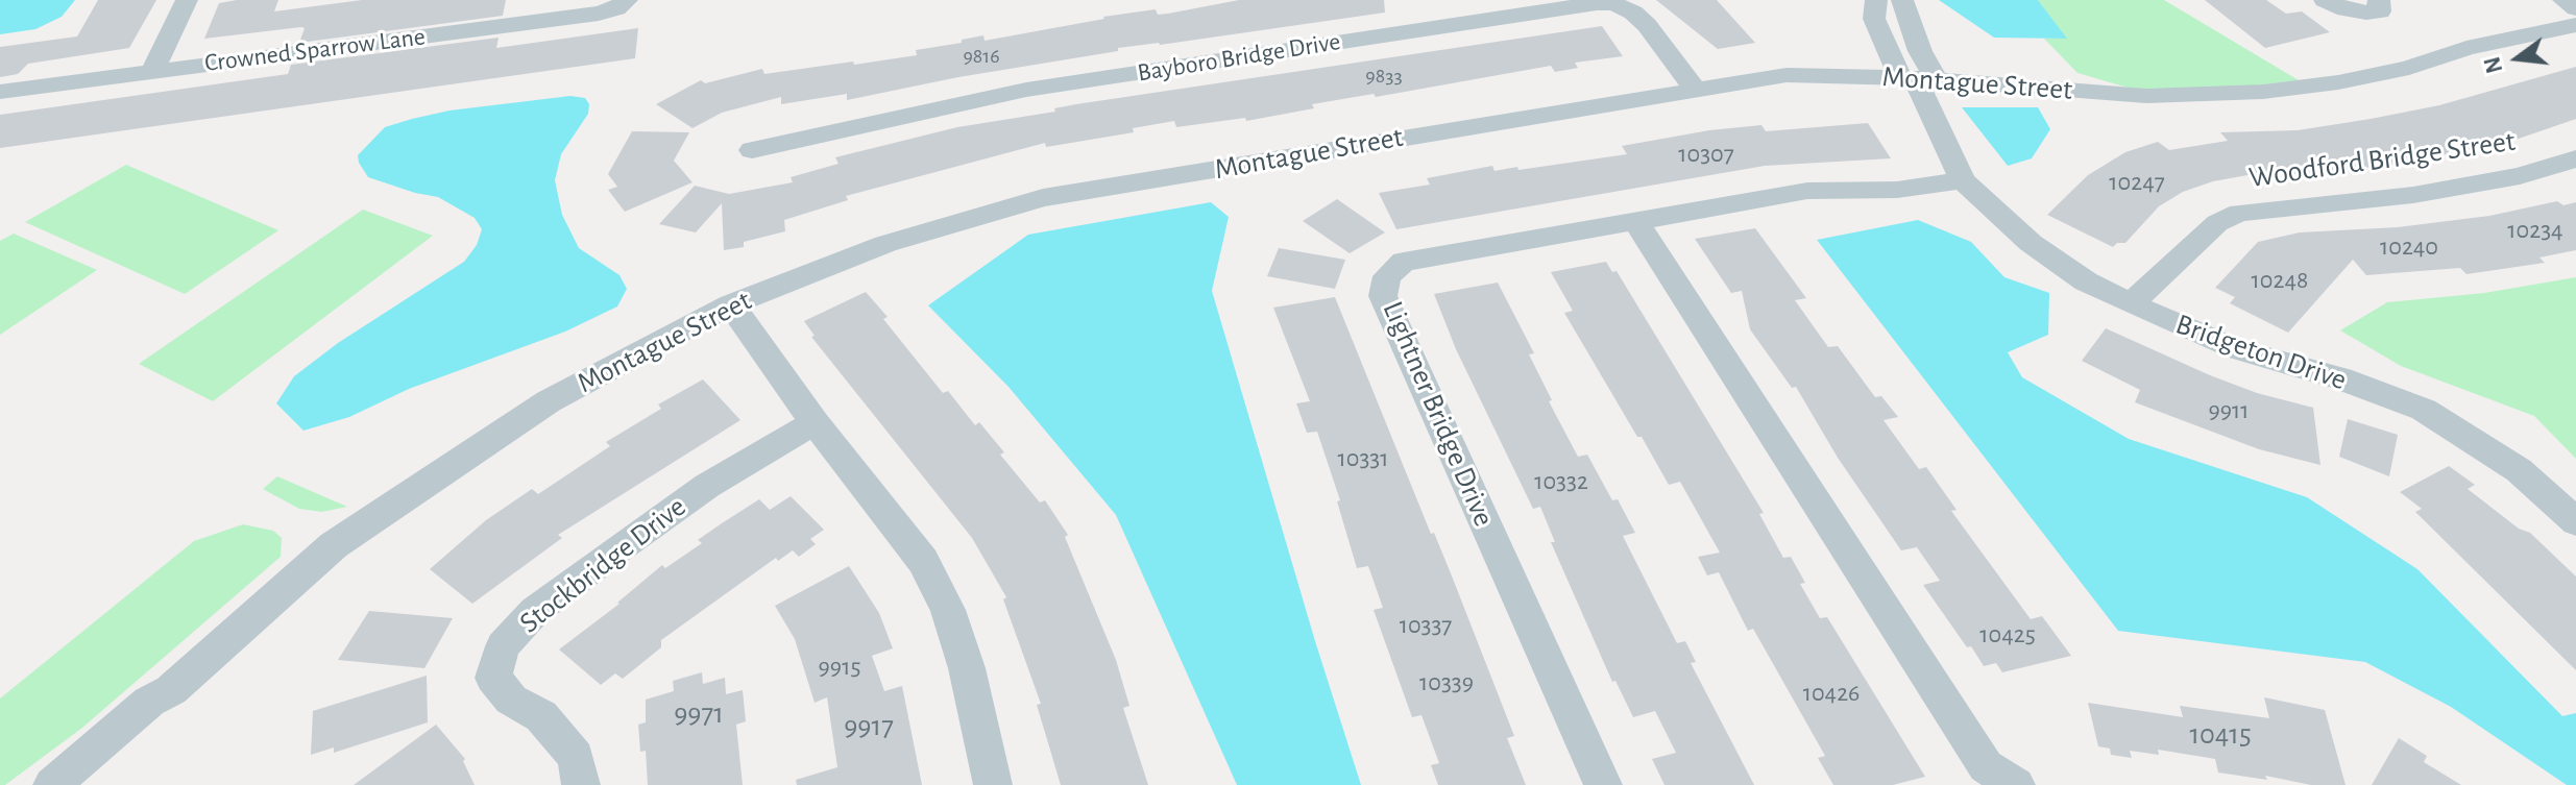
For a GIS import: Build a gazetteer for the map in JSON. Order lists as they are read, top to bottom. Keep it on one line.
{"streets":{"street":["Crowned Sparrow Lane","Bayboro Bridge Drive","Montague Street","Woodford Bridge Street","Bridgeton Drive","Lightner Bridge Drive","Stockbridge Drive"]},"crossings":[["Bayboro Bridge Drive","Montague Street"],["Montague Street","Bridgeton Drive"],["Woodford Bridge Street","Bridgeton Drive"],["Bridgeton Drive","Lightner Bridge Drive"]],"house_numbers":["9816","9833","10307","10247","10234","10240","10248","9911","10331","10332","10337","10425","9915","10339","10426","9971","9917","10415"],"north":"left"}
